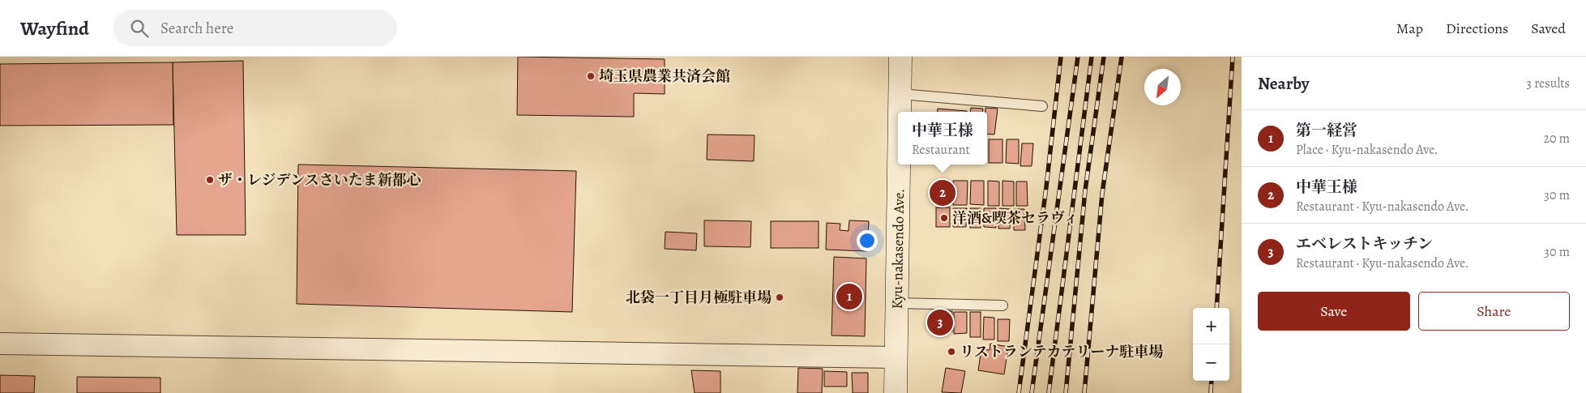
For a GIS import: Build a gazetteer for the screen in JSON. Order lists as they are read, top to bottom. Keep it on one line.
{"streets":{"main road":["Kyu-nakasendo Ave."]},"places":["埼玉県農業共済会館","ザ・レジデンスさいたま新都心","洋酒&喫茶セラヴィ","北袋一丁目月極駐車場","リストランテカテリーナ駐車場"],"north":"bottom left","page":{"header":"Wayfind","search":"Search here","nav":["Map","Directions","Saved"],"heading":["Nearby","3 results"],"list":[{"mark":"1","name":"第一経営","note":"Place · Kyu-nakasendo Ave.","value":"20 m"},{"mark":"2","name":"中華王様","note":"Restaurant · Kyu-nakasendo Ave.","value":"30 m"},{"mark":"3","name":"エベレストキッチン","note":"Restaurant · Kyu-nakasendo Ave.","value":"30 m"}],"popup":["中華王様","Restaurant"],"pins":["2","1","3"],"buttons":["Save","Share"],"map_buttons":["+","−"]}}
